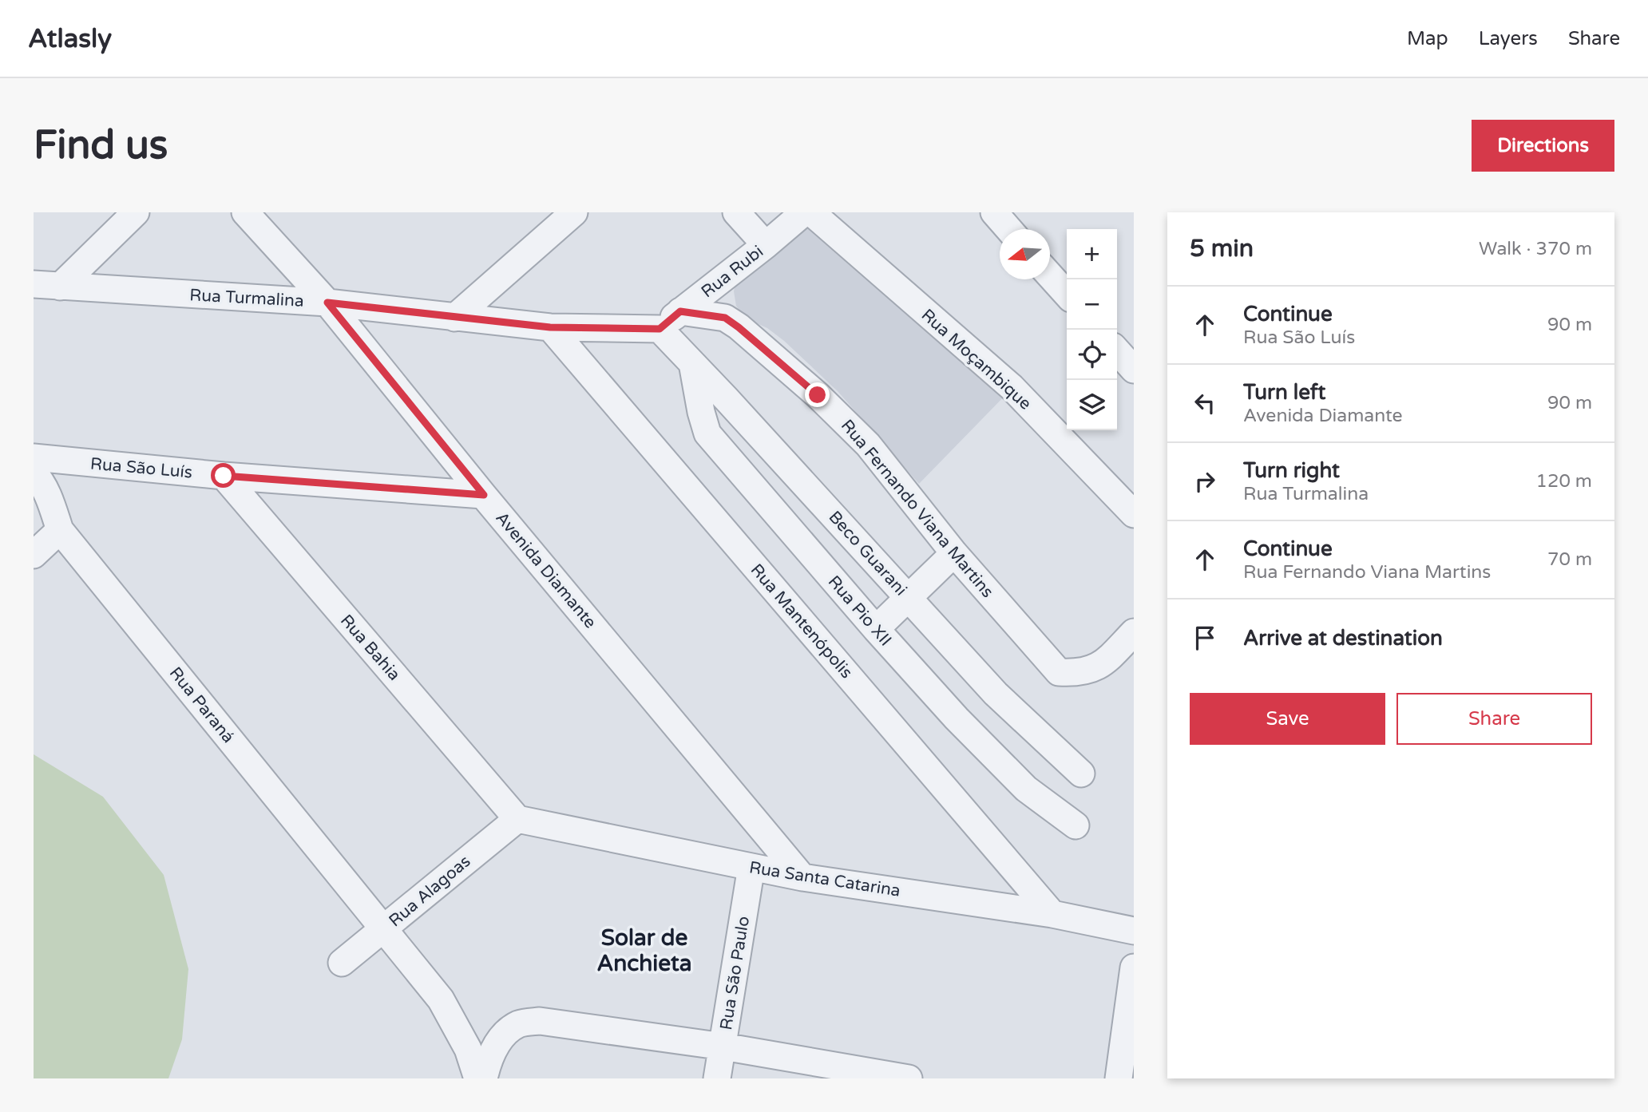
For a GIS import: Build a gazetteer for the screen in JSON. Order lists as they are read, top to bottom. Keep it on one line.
{"streets":{"street":["Rua Rubi","Rua Turmalina","Rua Moçambique","Rua São Luís","Rua Fernando Viana Martins","Beco Guarani","Avenida Diamante","Rua Pio XII","Rua Mantenópolis","Rua Bahia","Rua Paraná","Rua Santa Catarina","Rua Alagoas","Rua São Paulo"]},"crossings":[["Rua Rubi","Rua Turmalina"],["Rua Rubi","Rua Fernando Viana Martins"],["Rua Rubi","Beco Guarani"],["Rua Turmalina","Beco Guarani"],["Rua Turmalina","Avenida Diamante"],["Rua Turmalina","Rua Mantenópolis"],["Rua São Luís","Avenida Diamante"],["Rua São Luís","Rua Bahia"],["Beco Guarani","Rua Pio XII"],["Avenida Diamante","Rua Santa Catarina"],["Rua Mantenópolis","Rua Santa Catarina"],["Rua Bahia","Rua Santa Catarina"],["Rua Bahia","Rua Alagoas"],["Rua Paraná","Rua Alagoas"],["Rua Santa Catarina","Rua Alagoas"],["Rua Santa Catarina","Rua São Paulo"]],"districts":["Solar de Anchieta"],"north":"left","page":{"header":"Atlasly","nav":["Map","Layers","Share"],"buttons":["Directions",["Save","Share"]],"title":"Find us","heading":["5 min","Walk · 370 m"],"map_buttons":["+","−"],"list":[["Continue","Rua São Luís","90 m"],["Turn left","Avenida Diamante","90 m"],["Turn right","Rua Turmalina","120 m"],["Continue","Rua Fernando Viana Martins","70 m"],"Arrive at destination"]}}
